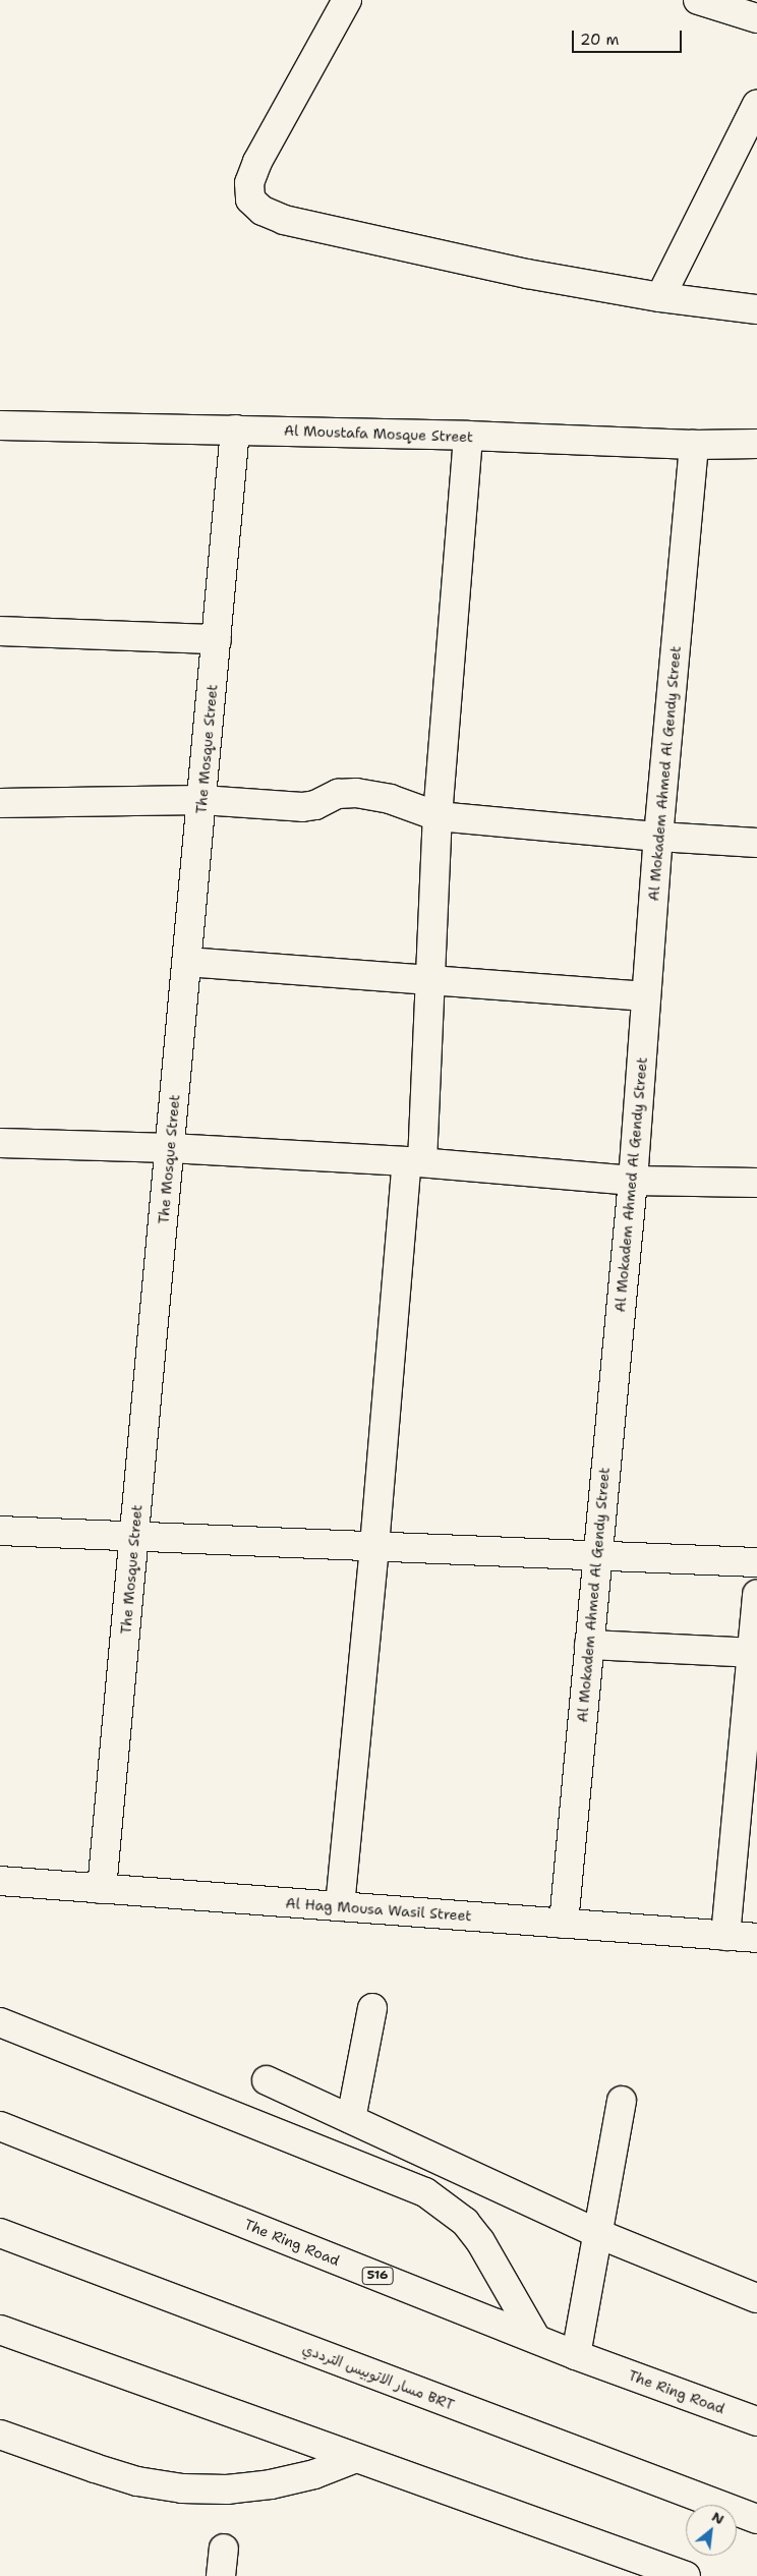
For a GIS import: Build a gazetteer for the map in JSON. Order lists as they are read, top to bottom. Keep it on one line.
{"streets":{"main road":["Al Moustafa Mosque Street","The Mosque Street","Al Mokadem Ahmed Al Gendy Street","Al Hag Mousa Wasil Street","The Ring Road","516","مسار الاتوبيس الترددي BRT"]},"crossings":[["Al Moustafa Mosque Street","The Mosque Street"],["Al Moustafa Mosque Street","Al Mokadem Ahmed Al Gendy Street"],["The Mosque Street","Al Hag Mousa Wasil Street"],["Al Mokadem Ahmed Al Gendy Street","Al Hag Mousa Wasil Street"]],"scale_bar":"20 m","north":"top right"}
